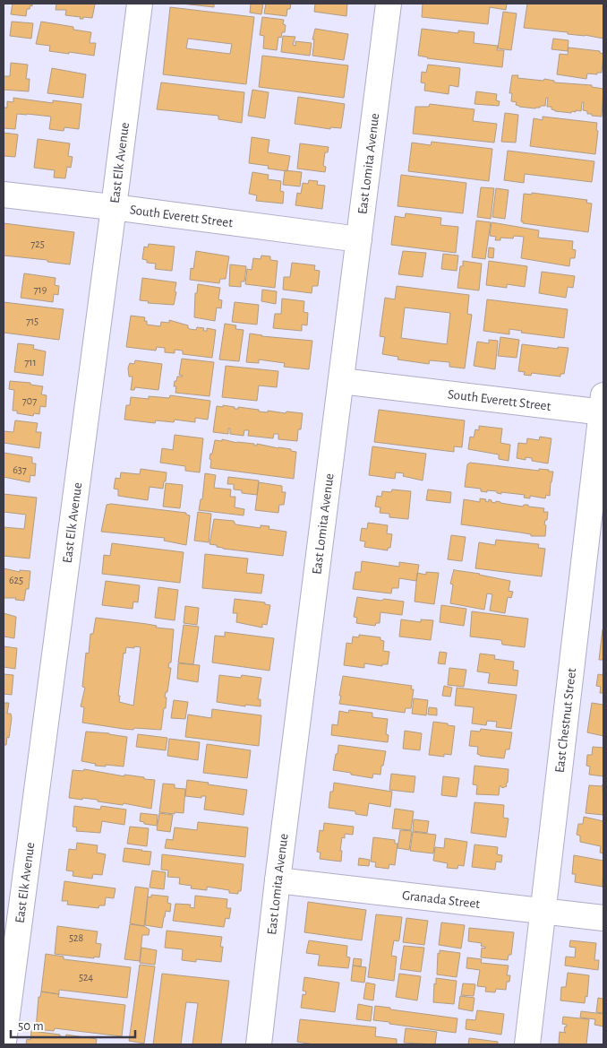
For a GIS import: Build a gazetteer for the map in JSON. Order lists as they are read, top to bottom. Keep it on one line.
{"streets":{"street":["East Elk Avenue","East Lomita Avenue","South Everett Street","East Chestnut Street","Granada Street"]},"crossings":[["East Elk Avenue","South Everett Street"],["East Lomita Avenue","South Everett Street"],["East Lomita Avenue","Granada Street"],["South Everett Street","East Chestnut Street"],["East Chestnut Street","Granada Street"]],"house_numbers":["725","719","715","711","707","637","625","528","524"],"scale_bar":"50 m"}
